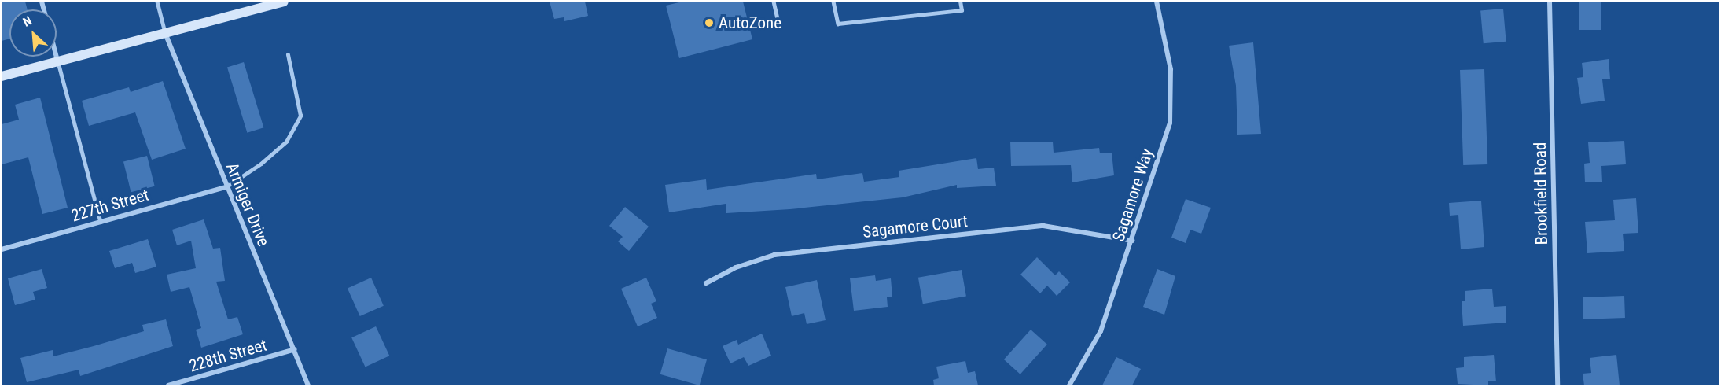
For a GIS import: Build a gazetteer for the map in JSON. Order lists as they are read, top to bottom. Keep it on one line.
{"streets":{"street":["Brookfield Road","Sagamore Way","Armiger Drive","227th Street","Sagamore Court","228th Street"]},"crossings":[["Sagamore Way","Sagamore Court"],["Armiger Drive","227th Street"],["Armiger Drive","228th Street"]],"places":["AutoZone"],"north":"top left"}
